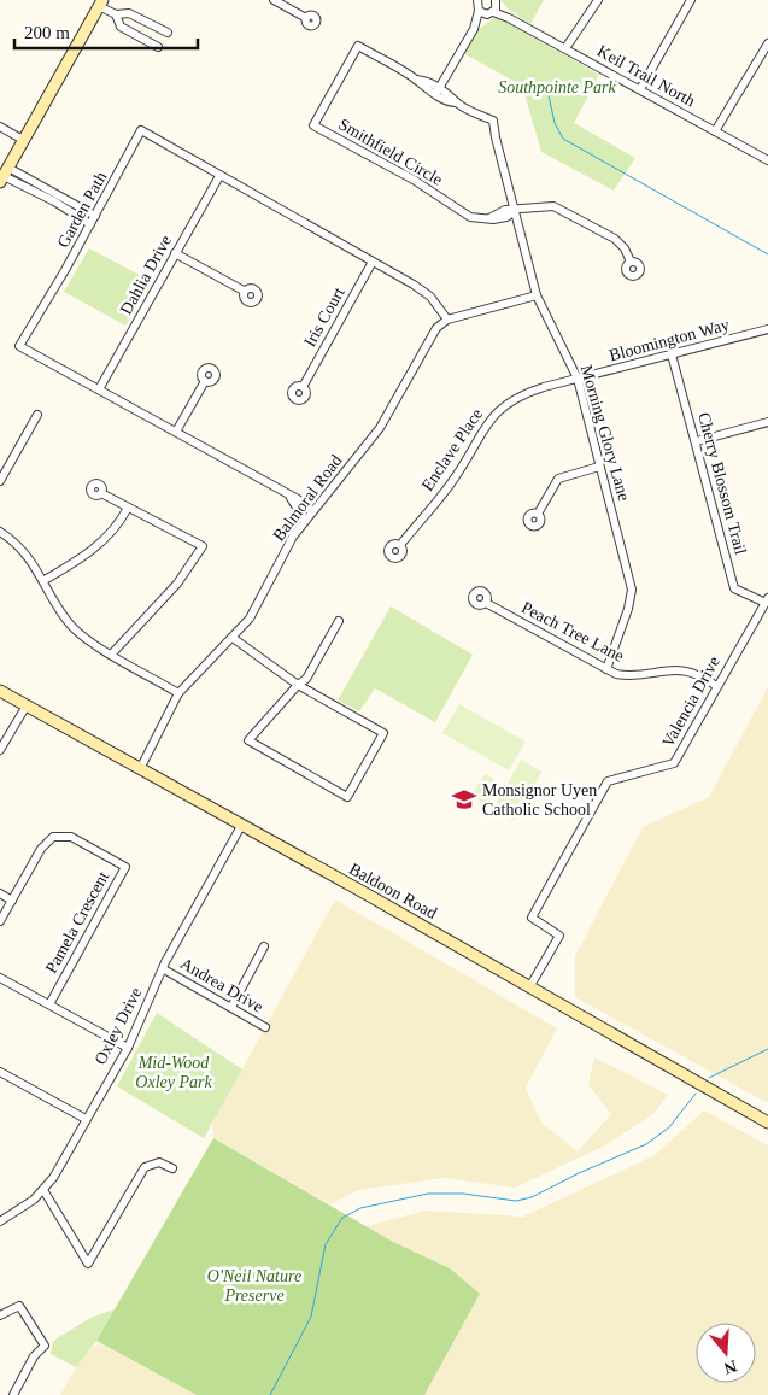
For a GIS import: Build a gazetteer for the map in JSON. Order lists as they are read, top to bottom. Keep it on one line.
{"streets":{"street":["Keil Trail North","Smithfield Circle","Garden Path","Dahlia Drive","Iris Court","Bloomington Way","Morning Glory Lane","Enclave Place","Cherry Blossom Trail","Balmoral Road","Peach Tree Lane","Valencia Drive","Baldoon Road","Pamela Crescent","Andrea Drive","Oxley Drive"]},"crossings":[["Smithfield Circle","Morning Glory Lane"],["Garden Path","Dahlia Drive"],["Garden Path","Iris Court"],["Garden Path","Balmoral Road"],["Bloomington Way","Morning Glory Lane"],["Bloomington Way","Enclave Place"],["Bloomington Way","Cherry Blossom Trail"],["Morning Glory Lane","Enclave Place"],["Morning Glory Lane","Peach Tree Lane"],["Cherry Blossom Trail","Valencia Drive"],["Balmoral Road","Baldoon Road"],["Peach Tree Lane","Valencia Drive"],["Valencia Drive","Baldoon Road"],["Baldoon Road","Oxley Drive"],["Andrea Drive","Oxley Drive"]],"parks":["Southpointe Park","Mid-Wood Oxley Park","O'Neil Nature Preserve"],"places":{"school or university":["Monsignor Uyen Catholic School"]},"scale_bar":"200 m","north":"bottom"}
